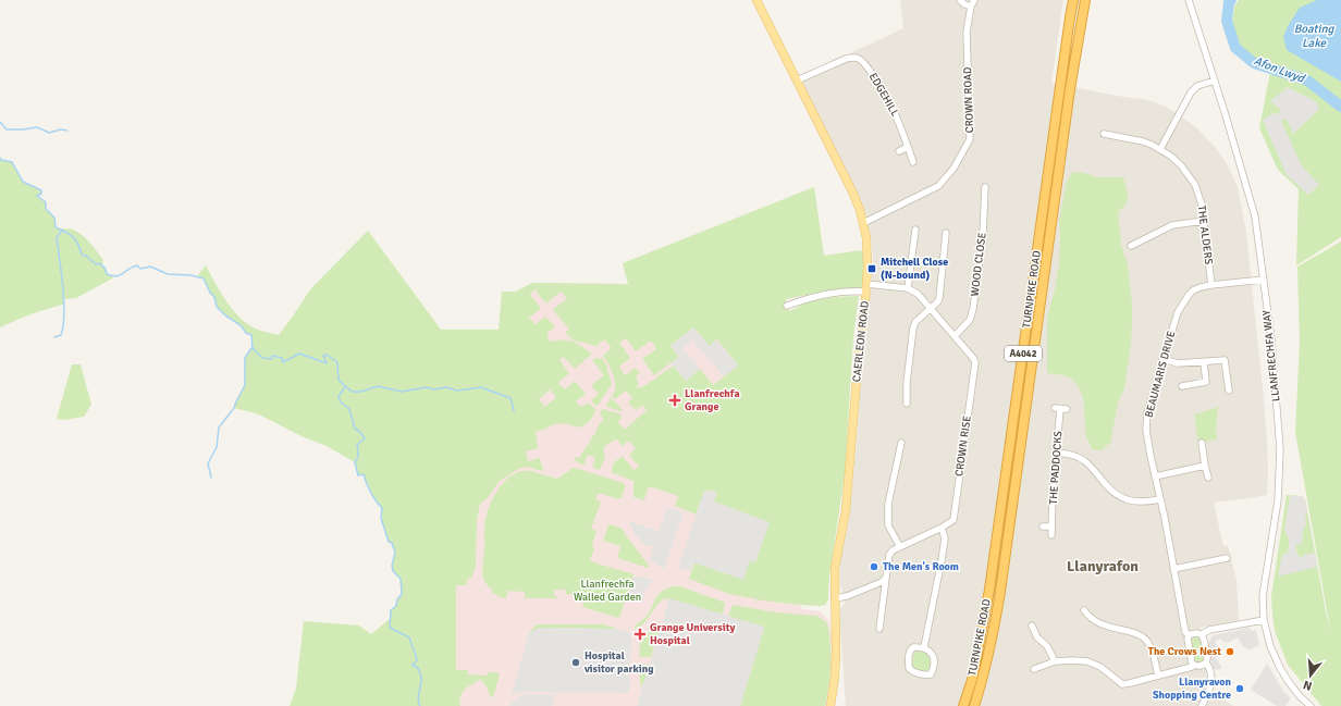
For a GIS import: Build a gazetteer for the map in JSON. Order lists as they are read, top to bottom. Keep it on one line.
{"streets":{"highway":["TURNPIKE ROAD","A4042"],"main road":["CAERLEON ROAD"],"street":["EDGEHILL","CROWN ROAD","THE ALDERS","WOOD CLOSE","LLANFRECHFA WAY","BEAUMARIS DRIVE","CROWN RISE","THE PADDOCKS"]},"crossings":[["EDGEHILL","CAERLEON ROAD"],["CROWN ROAD","CAERLEON ROAD"],["THE ALDERS","BEAUMARIS DRIVE"],["WOOD CLOSE","CROWN RISE"],["LLANFRECHFA WAY","BEAUMARIS DRIVE"]],"districts":["Llanyrafon"],"water":["Boating Lake","Afon Lwyd"],"parks":["Llanfrechfa Walled Garden"],"places":{"transit":["Mitchell Close (N-bound)"],"health":["Llanfrechfa Grange","Grange University Hospital"],"other":["The Men's Room","The Crows Nest","Hospital visitor parking","Llanyravon Shopping Centre"]},"north":"bottom"}
